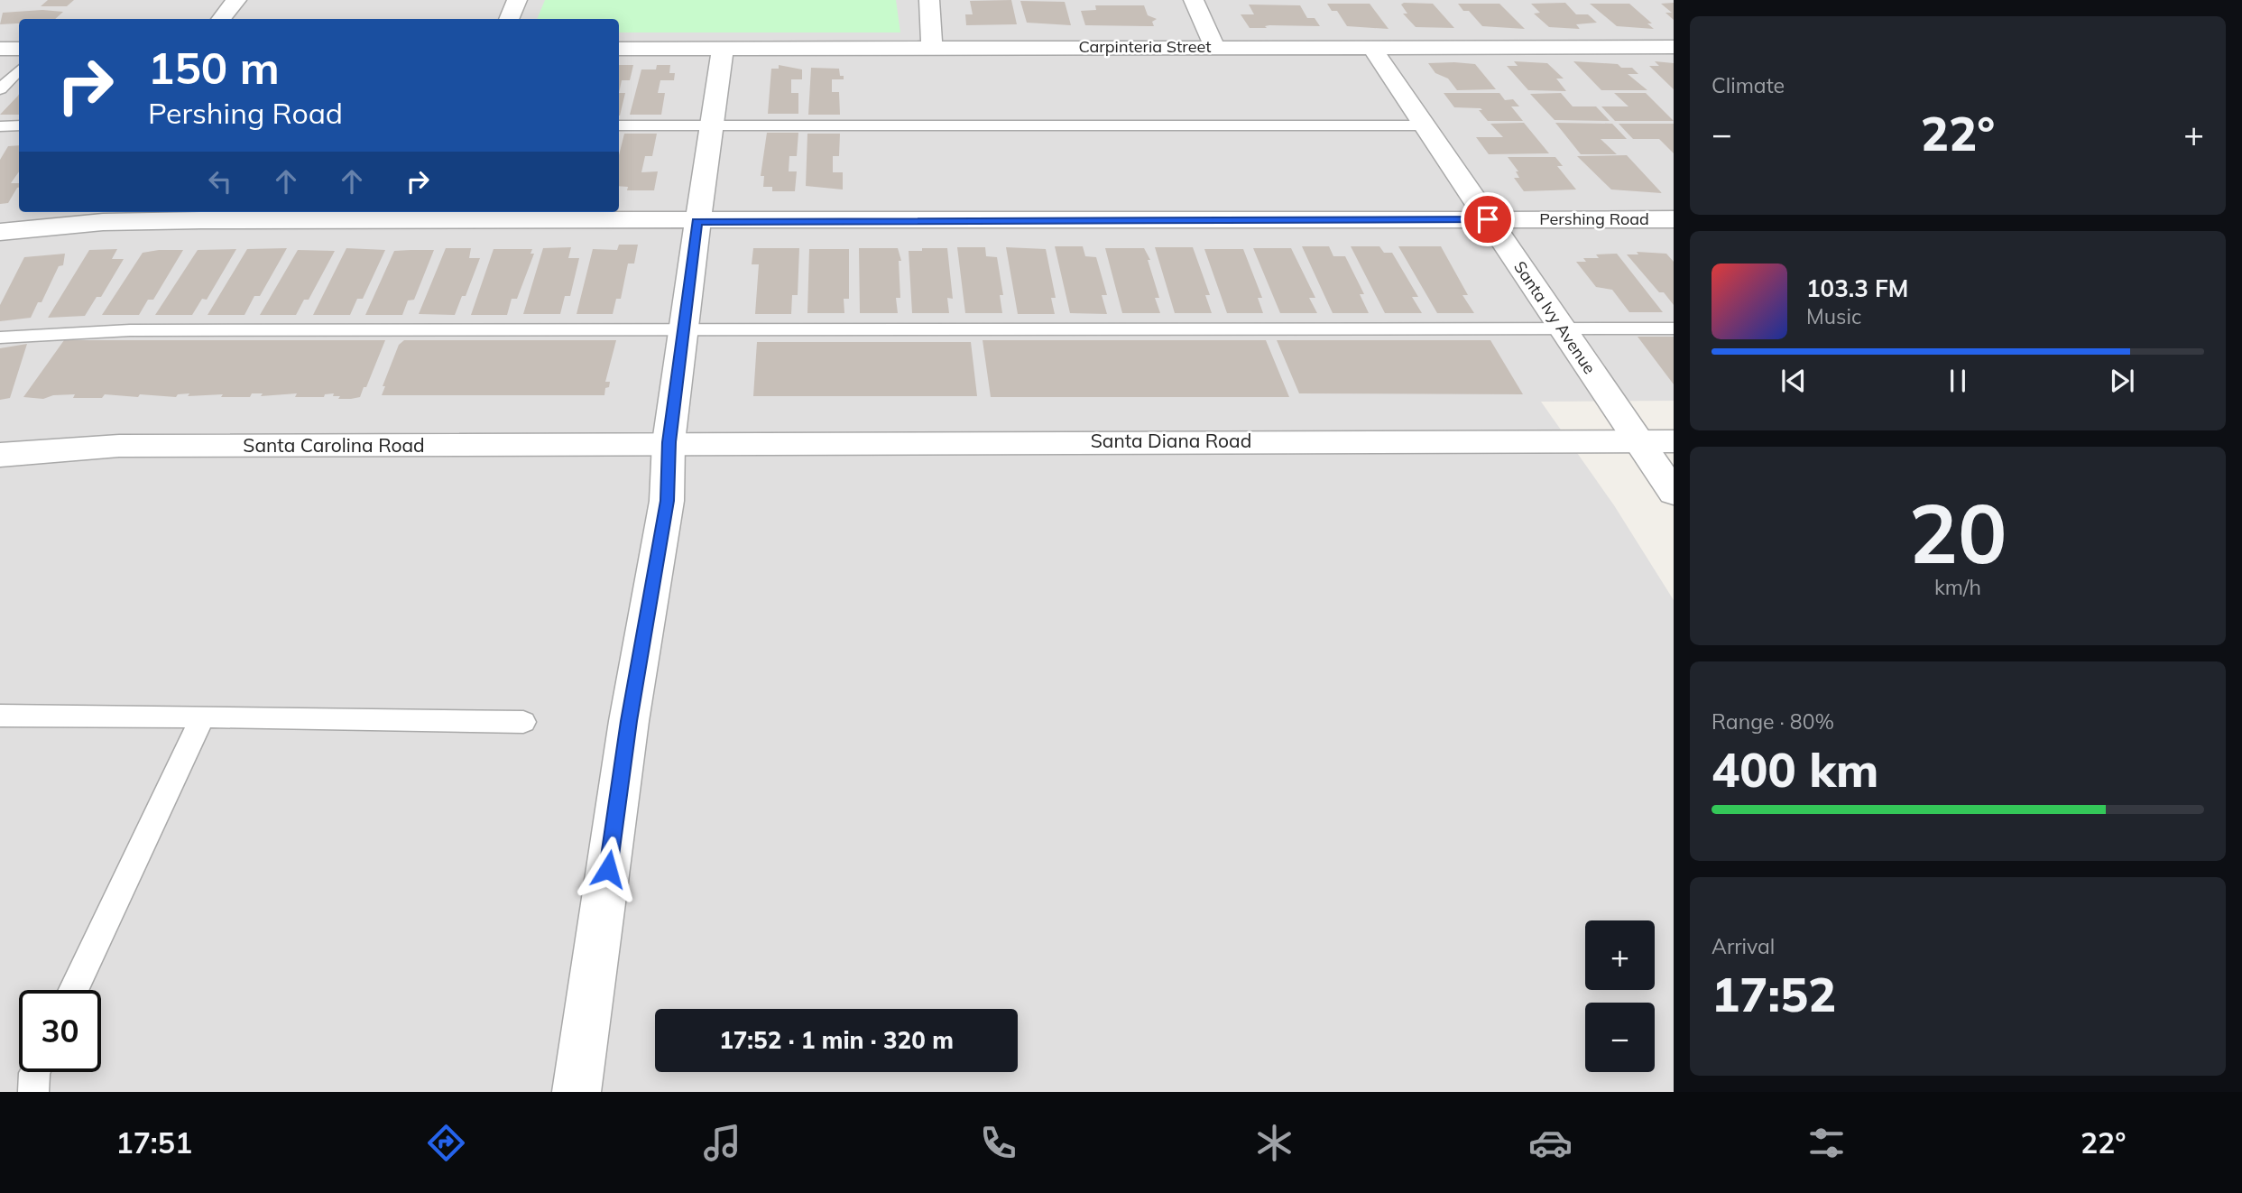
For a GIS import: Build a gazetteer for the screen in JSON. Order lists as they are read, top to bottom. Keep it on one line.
{"streets":{"street":["Carpinteria Street","Pershing Road","Santa Ivy Avenue","Santa Diana Road","Santa Carolina Road"]},"crossings":[["Carpinteria Street","Santa Ivy Avenue"],["Pershing Road","Santa Ivy Avenue"],["Santa Ivy Avenue","Santa Diana Road"],["Santa Diana Road","Santa Carolina Road"]],"page":{"tile":["Climate",["20","km/h"],["Range · 80%","400 km"],["Arrival","17:52"]],"turn":["150 m","Pershing Road"],"heat":["−","22°","+"],"song":["103.3 FM","Music"],"map_buttons":["+","−"],"limit":"30","trip":"17:52 · 1 min · 320 m","tabs":["17:51","22°"]}}
